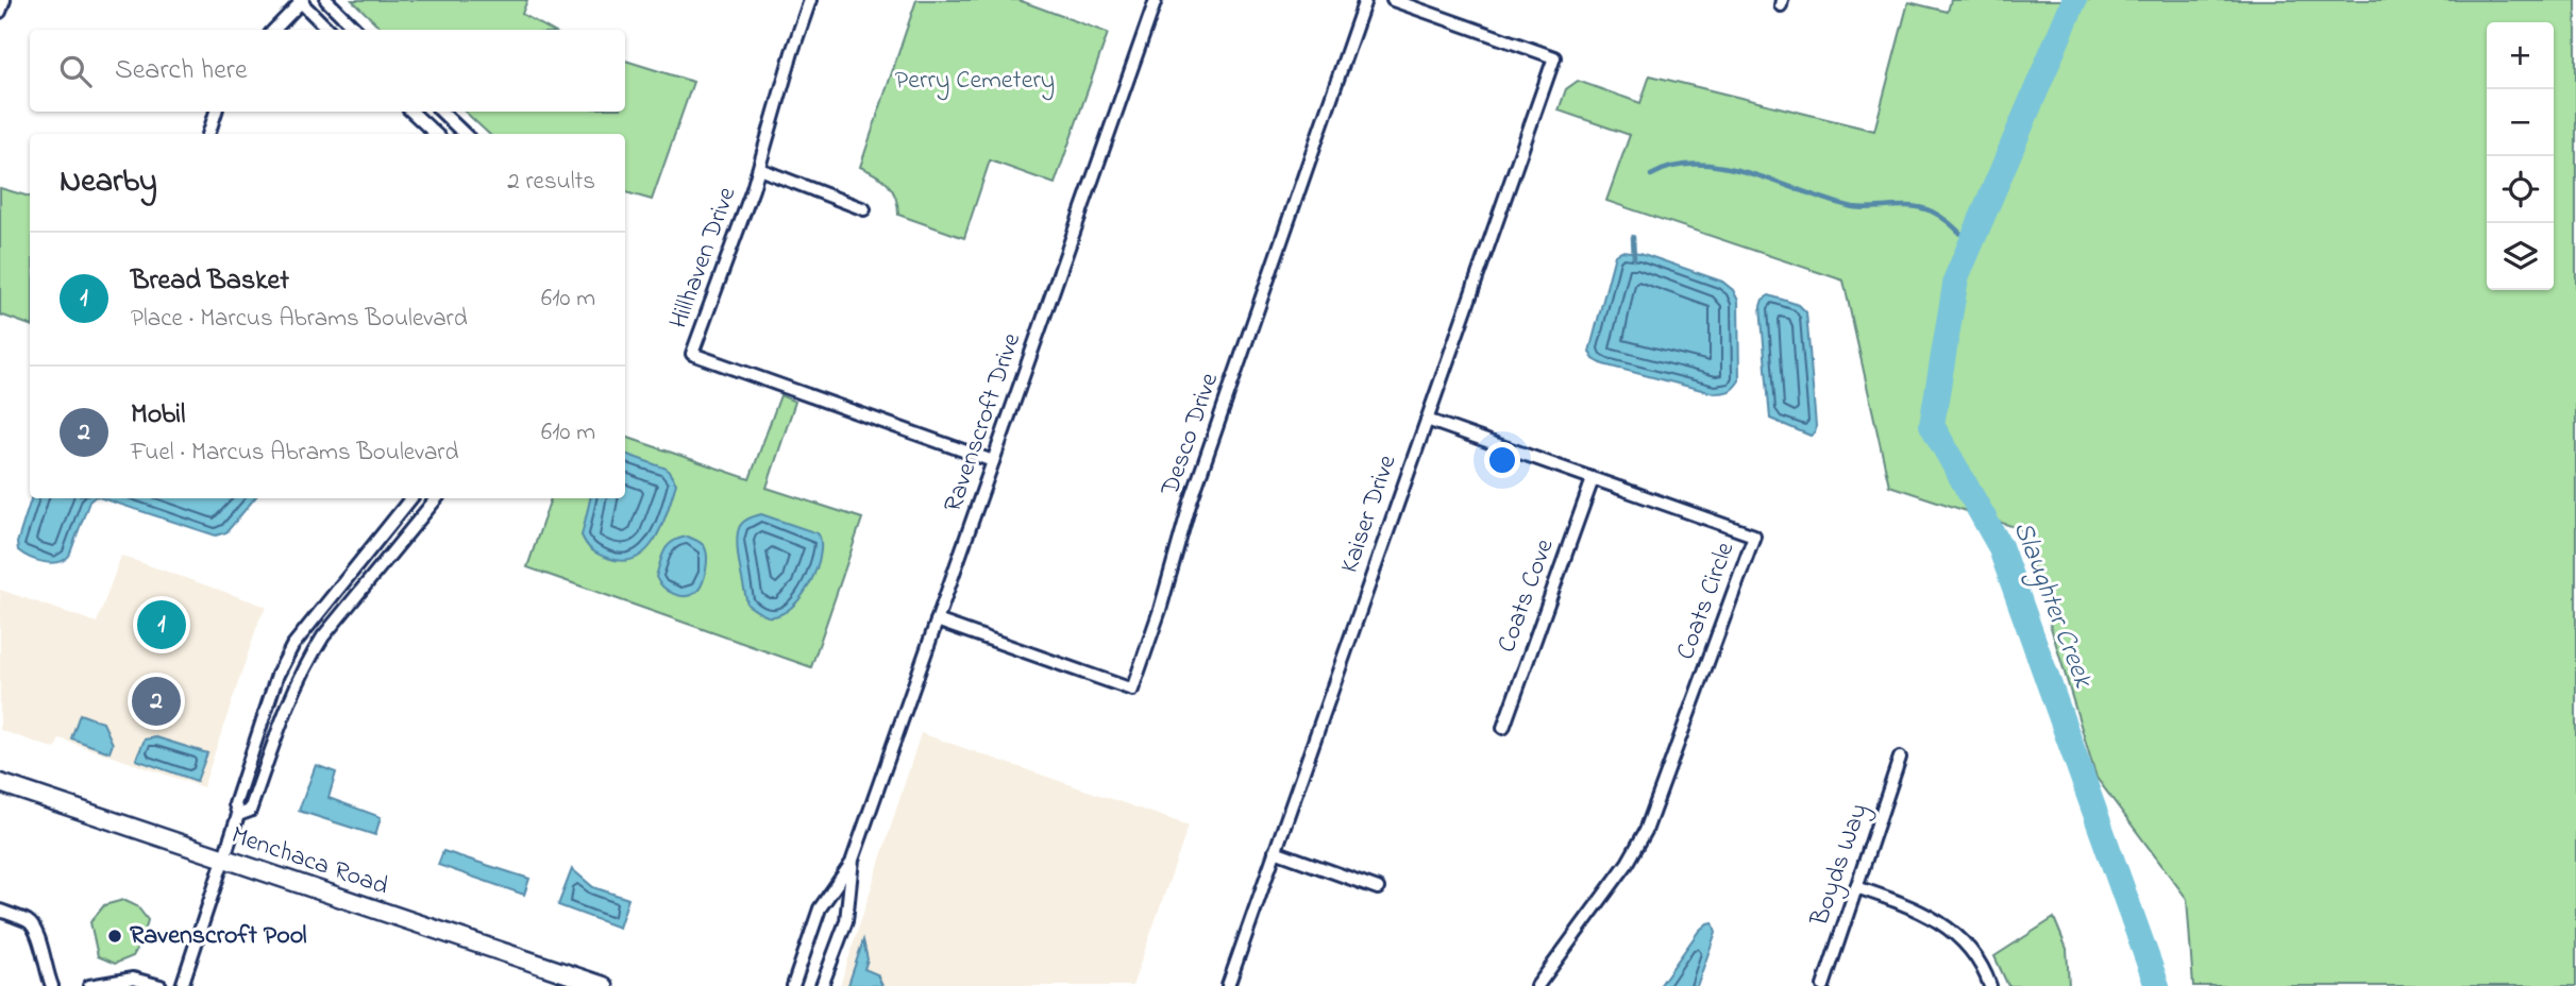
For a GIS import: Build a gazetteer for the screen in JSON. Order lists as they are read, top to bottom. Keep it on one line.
{"streets":{"main road":["Menchaca Road"],"street":["Hillhaven Drive","Ravenscroft Drive","Desco Drive","Kaiser Drive","Coats Cove","Coats Circle","Boyds Way"]},"crossings":[["Hillhaven Drive","Ravenscroft Drive"],["Ravenscroft Drive","Desco Drive"],["Kaiser Drive","Coats Circle"],["Coats Cove","Coats Circle"]],"water":["Slaughter Creek"],"parks":["Perry Cemetery"],"places":["Ravenscroft Pool"],"page":{"map_buttons":["+","−"],"search":"Search here","heading":["Nearby","2 results"],"list":[{"mark":"1","name":"Bread Basket","note":"Place · Marcus Abrams Boulevard","value":"610 m"},{"mark":"2","name":"Mobil","note":"Fuel · Marcus Abrams Boulevard","value":"610 m"}],"pins":["1","2"]}}
